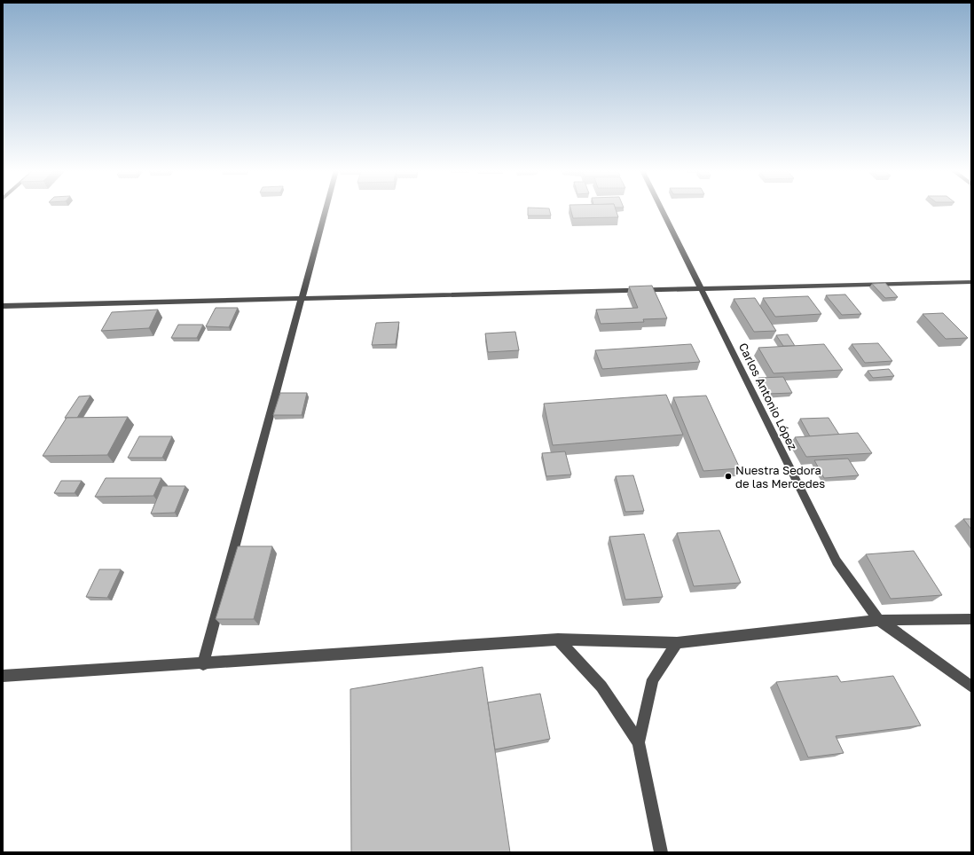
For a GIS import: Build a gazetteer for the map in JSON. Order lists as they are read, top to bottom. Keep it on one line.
{"streets":{"street":["Carlos Antonio López"]},"places":["Nuestra Sedora de las Mercedes"]}
